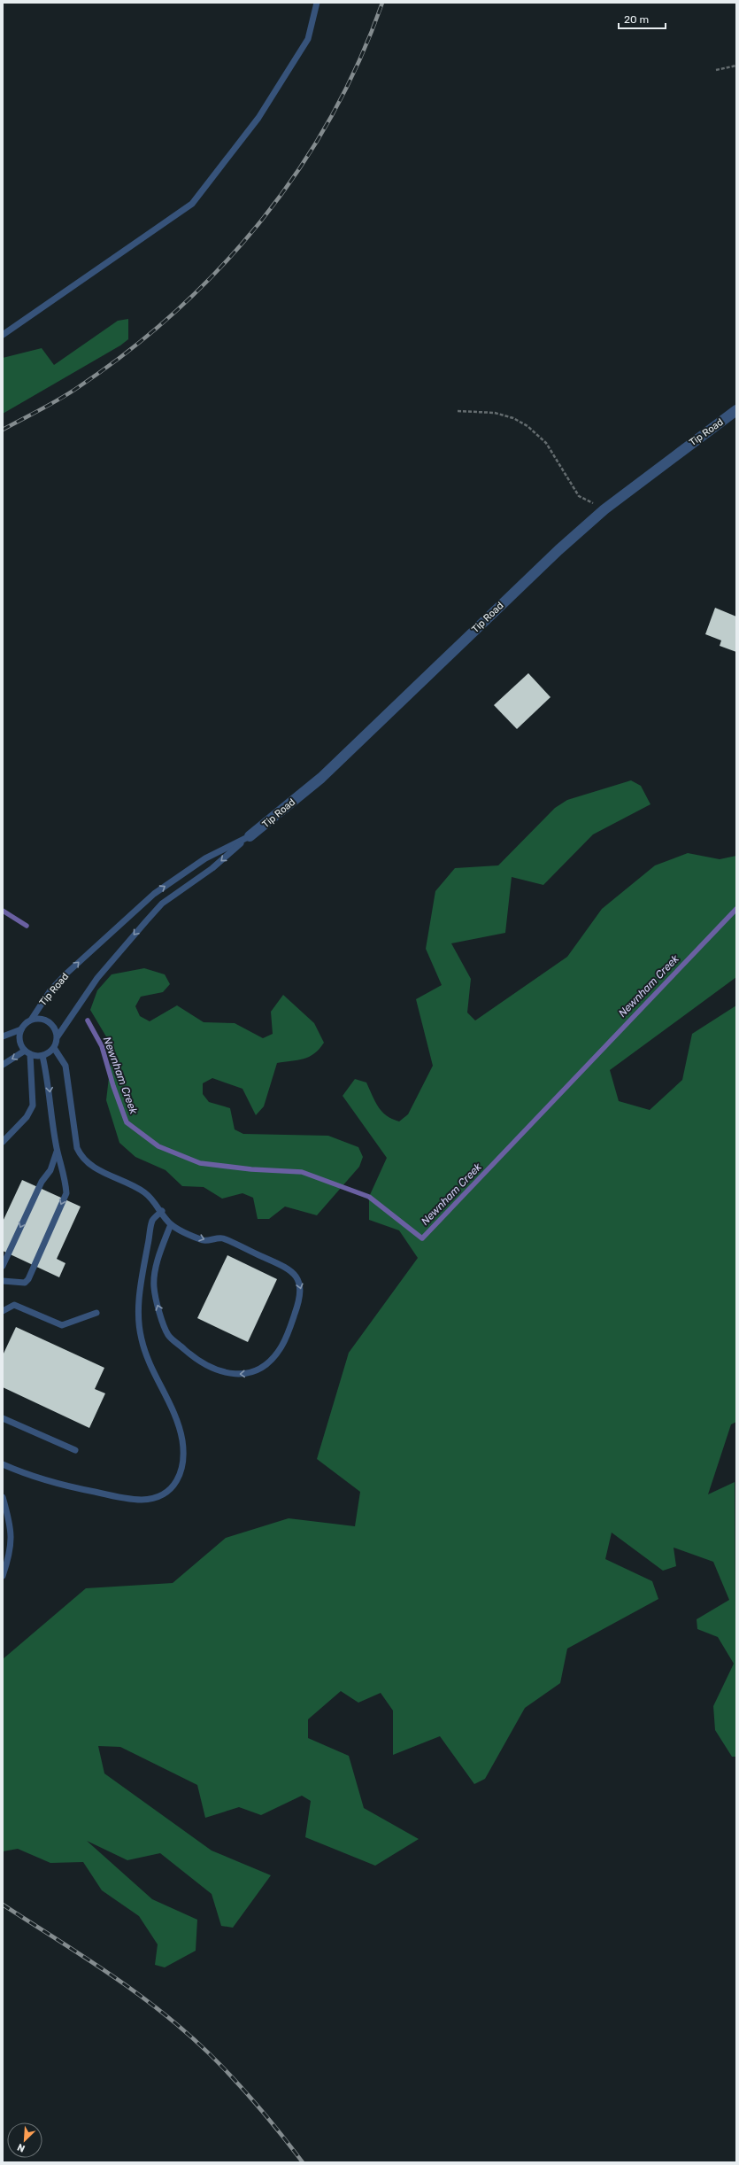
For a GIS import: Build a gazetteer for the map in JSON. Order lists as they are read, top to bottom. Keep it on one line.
{"streets":{"street":["Tip Road"]},"water":["Newnham Creek"],"scale_bar":"20 m","north":"bottom left"}
